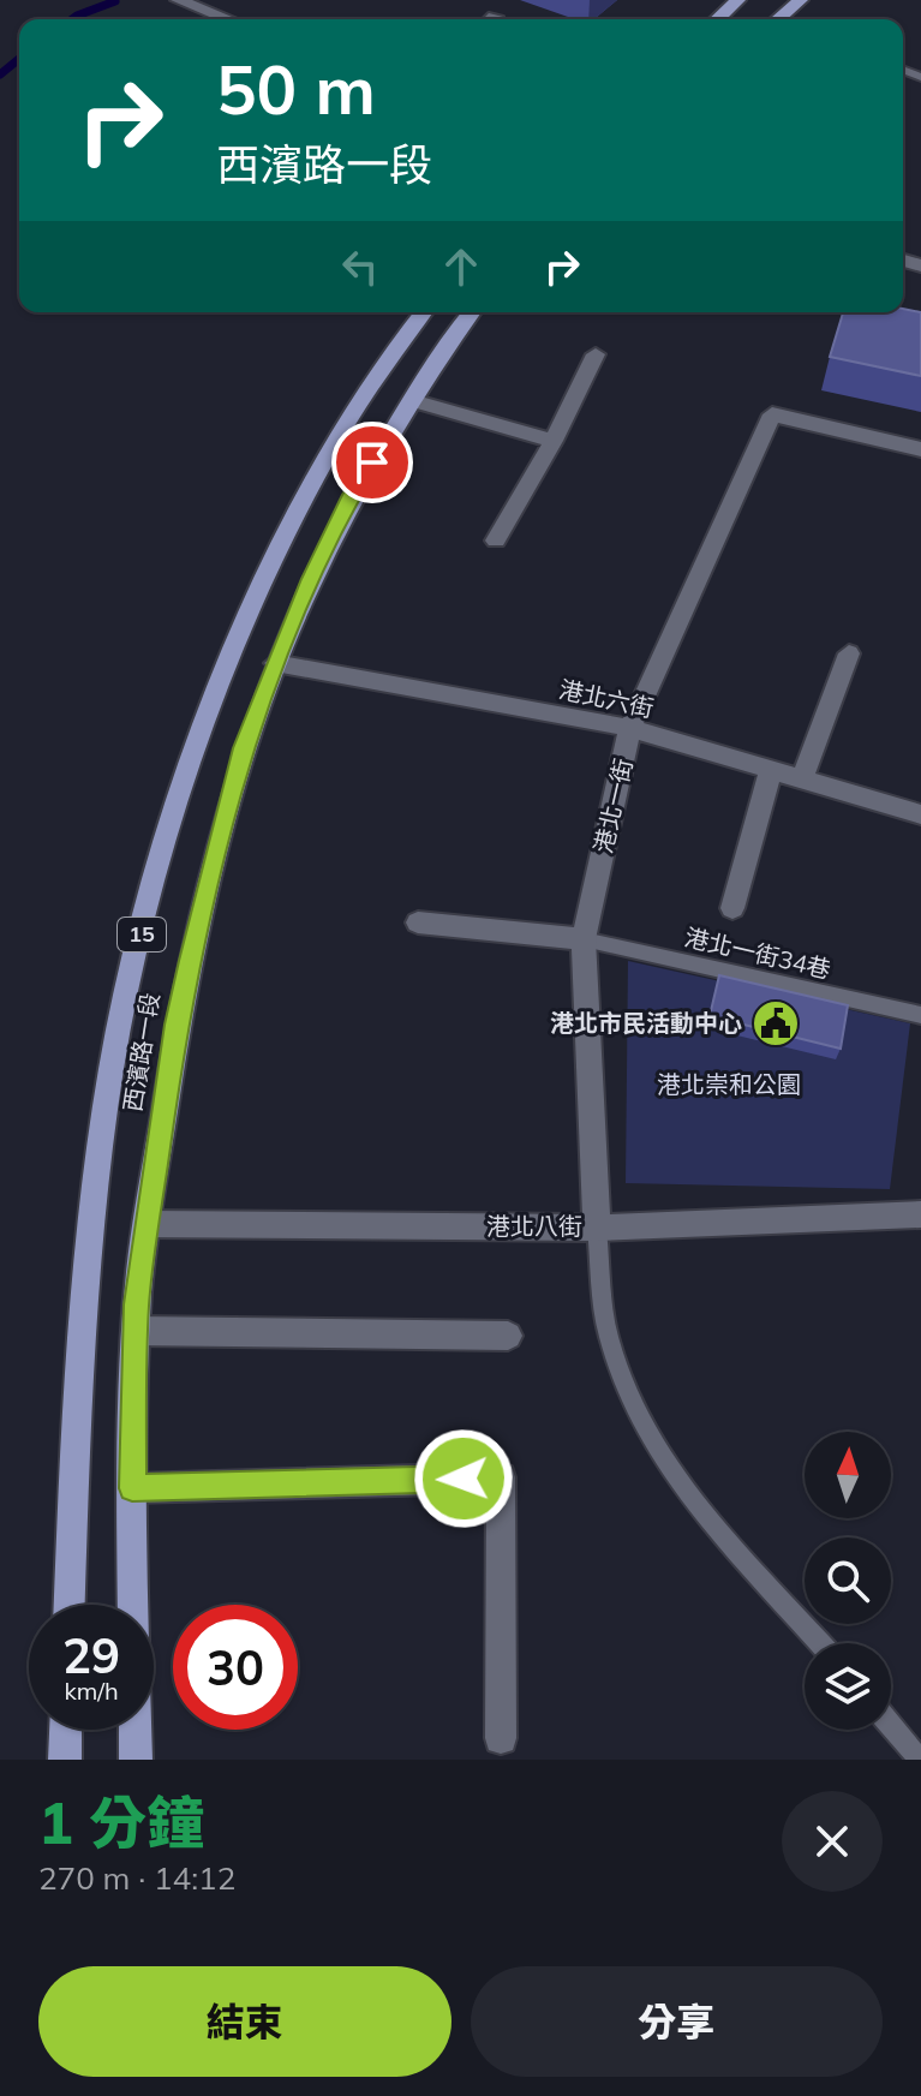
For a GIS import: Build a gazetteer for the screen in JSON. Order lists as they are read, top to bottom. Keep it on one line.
{"streets":{"main road":["15","西濱路一段"],"street":["港北六街","港北一街","港北八街"],"lane":["港北一街34巷"]},"crossings":[["港北六街","港北一街"],["港北六街","西濱路一段"],["港北一街","港北一街34巷"],["港北一街","港北八街"],["西濱路一段","港北八街"]],"parks":["港北崇和公園"],"places":{"public building":["港北市民活動中心"]},"north":"top","page":{"turn":["50 m","西濱路一段"],"speed":"29 km/h","limit":"30","heading":["1 分鐘","270 m · 14:12"],"buttons":["結束","分享"]}}
